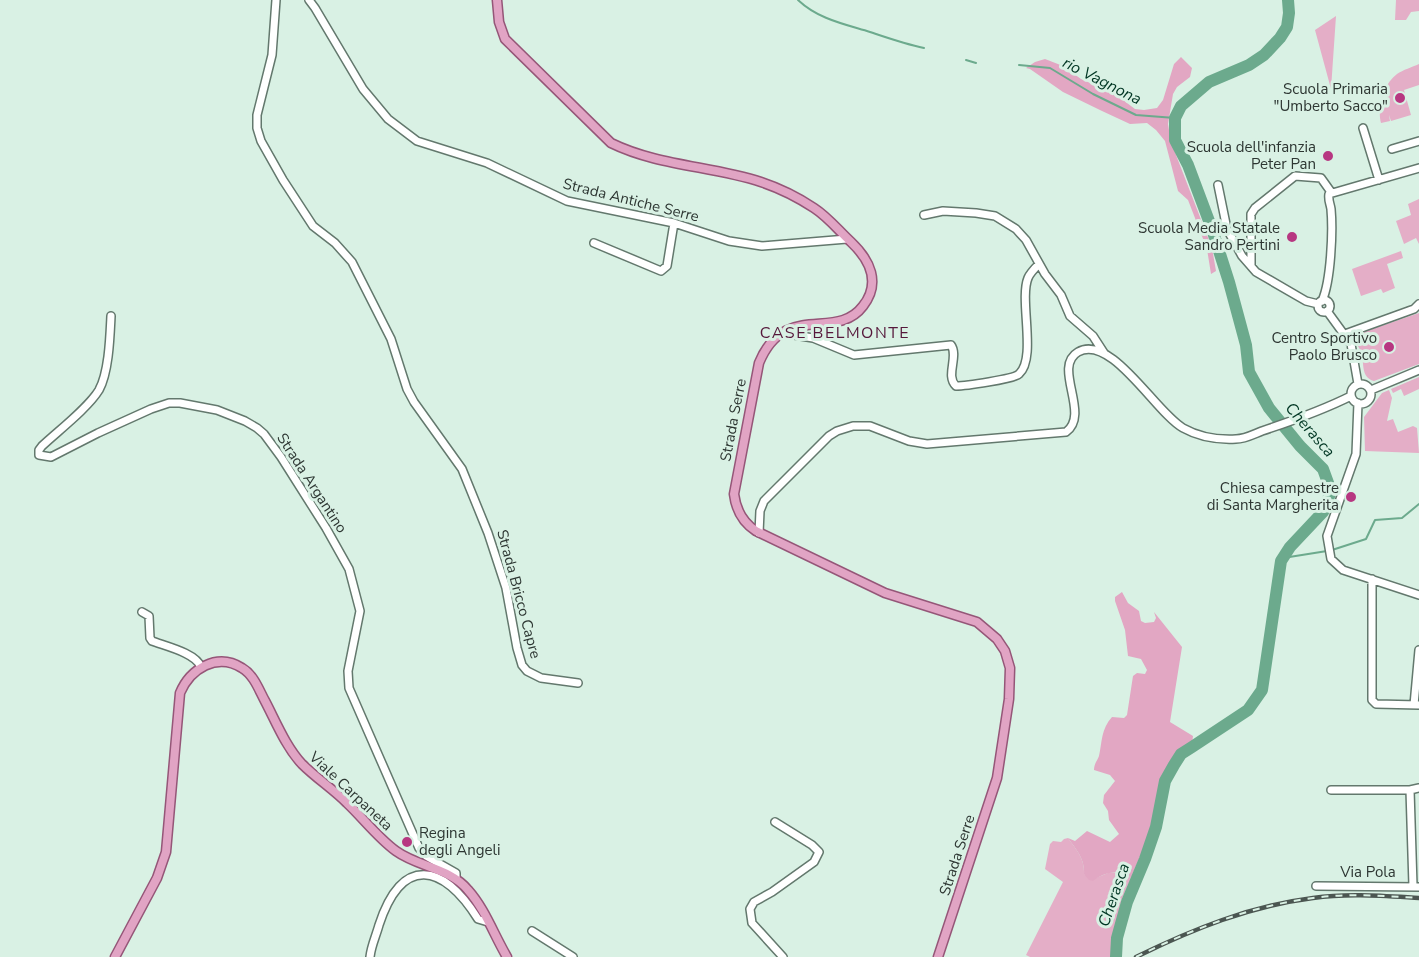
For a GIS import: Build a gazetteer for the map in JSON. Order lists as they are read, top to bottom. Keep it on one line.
{"streets":{"main road":["Strada Serre","Viale Carpaneta"],"street":["Strada Antiche Serre","Strada Argantino","Strada Bricco Capre","Via Pola"]},"crossings":[["Strada Argantino","Viale Carpaneta"]],"districts":["CASE BELMONTE"],"water":["rio Vagnona","Cherasca"],"places":["Scuola Primaria \"Umberto Sacco\"","Scuola dell'infanzia Peter Pan","Scuola Media Statale Sandro Pertini","Centro Sportivo Paolo Brusco","Chiesa campestre di Santa Margherita","Regina degli Angeli"]}
